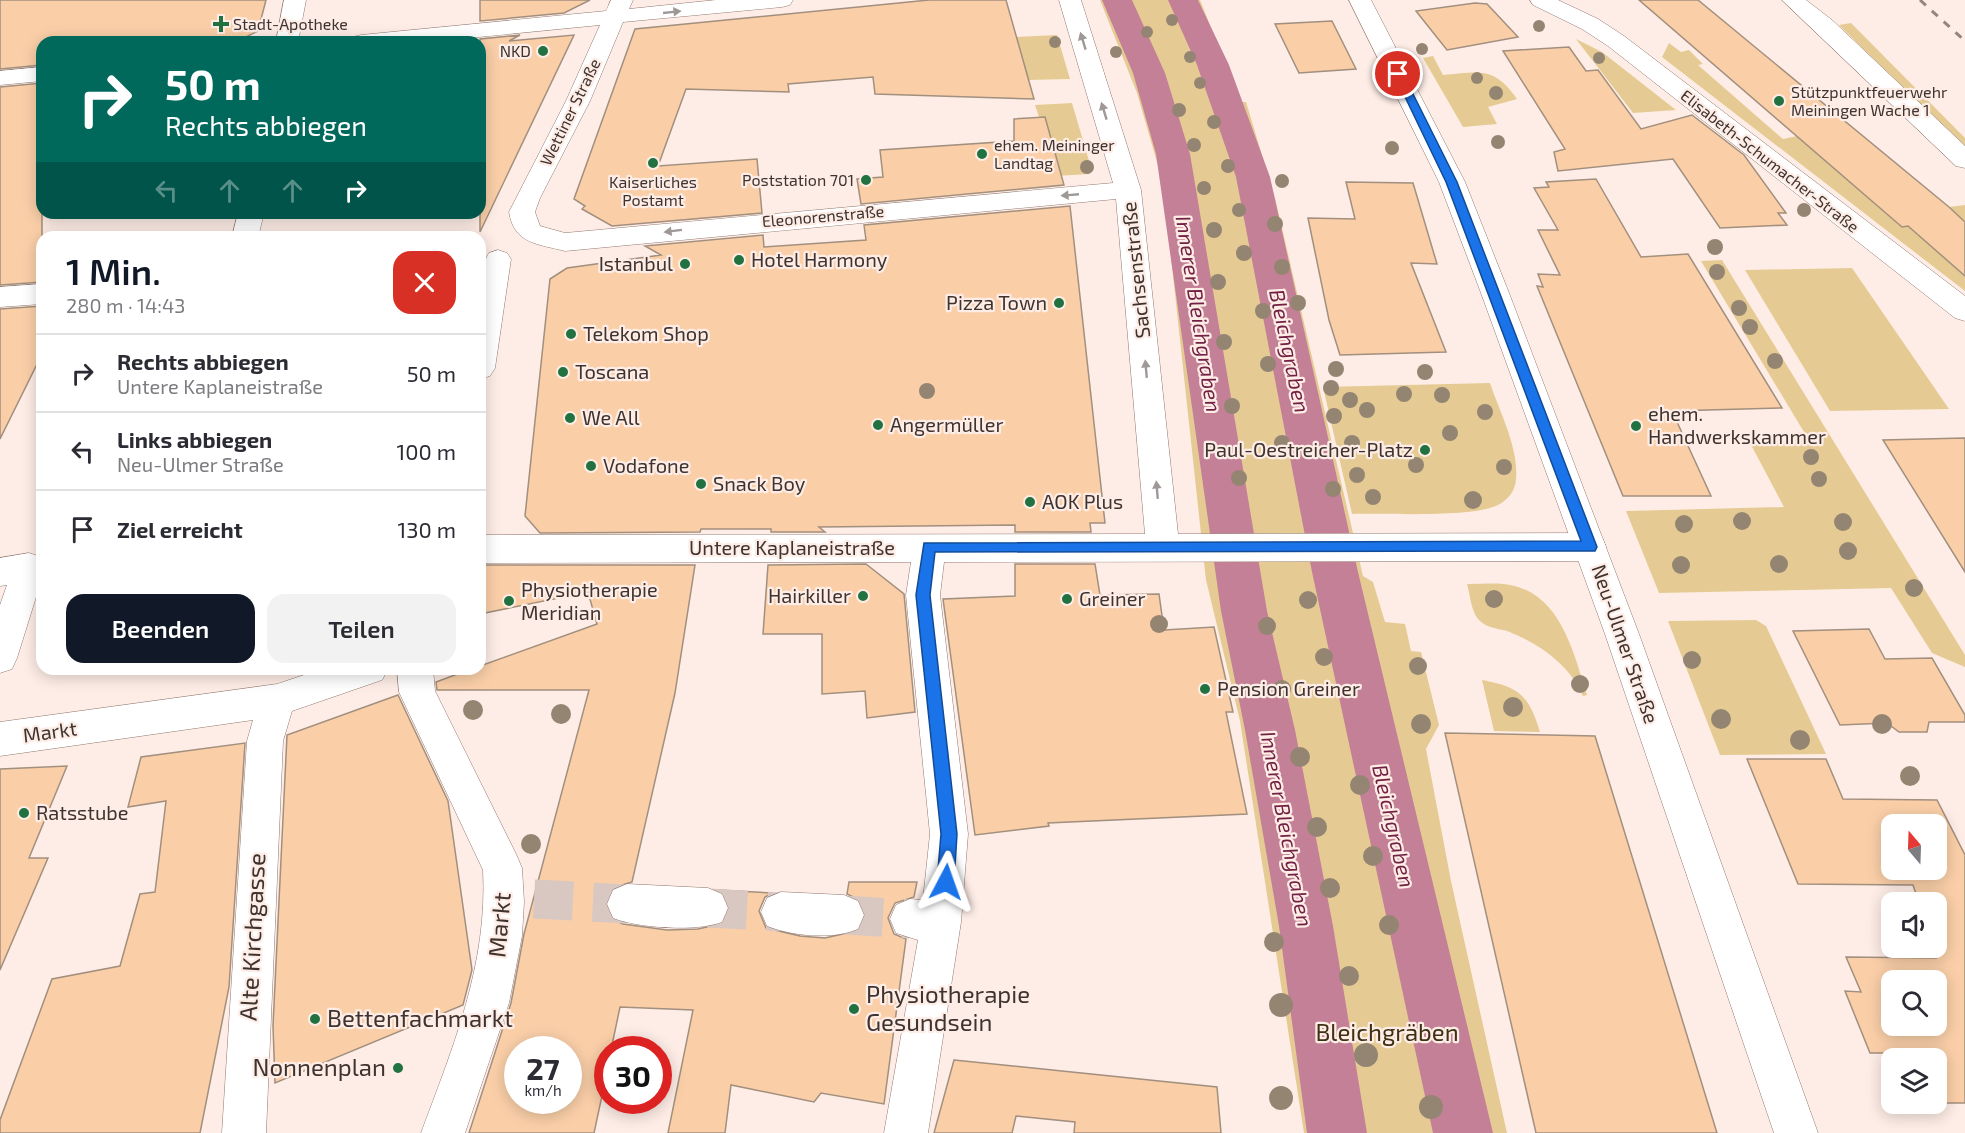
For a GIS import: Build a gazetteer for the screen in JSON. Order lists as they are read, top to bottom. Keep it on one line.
{"streets":{"street":["Wettiner Straße","Elisabeth-Schumacher-Straße","Eleonorenstraße","Sachsenstraße","Untere Kaplaneistraße","Neu-Ulmer Straße","Markt","Alte Kirchgasse"]},"crossings":[["Wettiner Straße","Eleonorenstraße"],["Eleonorenstraße","Sachsenstraße"],["Sachsenstraße","Untere Kaplaneistraße"],["Untere Kaplaneistraße","Neu-Ulmer Straße"],["Markt","Alte Kirchgasse"]],"one_way":["Sachsenstraße"],"water":["Innerer Bleichgraben","Bleichgraben"],"parks":["Bleichgräben"],"places":{"health":["Stadt-Apotheke"],"other":["NKD","Stützpunktfeuerwehr Meiningen Wache 1","ehem. Meininger Landtag","Kaiserliches Postamt","Poststation 701","Hotel Harmony","Istanbul","Pizza Town","Telekom Shop","Toscana","We All","Angermüller","ehem. Handwerkskammer","Paul-Oestreicher-Platz","Vodafone","Snack Boy","AOK Plus","Hairkiller","Greiner","Physiotherapie Meridian","Pension Greiner","Ratsstube","Physiotherapie Gesundsein","Bettenfachmarkt","Nonnenplan"]},"north":"top","page":{"turn":["50 m","Rechts abbiegen"],"heading":["1 Min.","280 m · 14:43"],"list":[{"name":"Rechts abbiegen","note":"Untere Kaplaneistraße","value":"50 m"},{"name":"Links abbiegen","note":"Neu-Ulmer Straße","value":"100 m"},{"name":"Ziel erreicht","value":"130 m"}],"buttons":["Beenden","Teilen"],"speed":"27 km/h","limit":"30"}}
